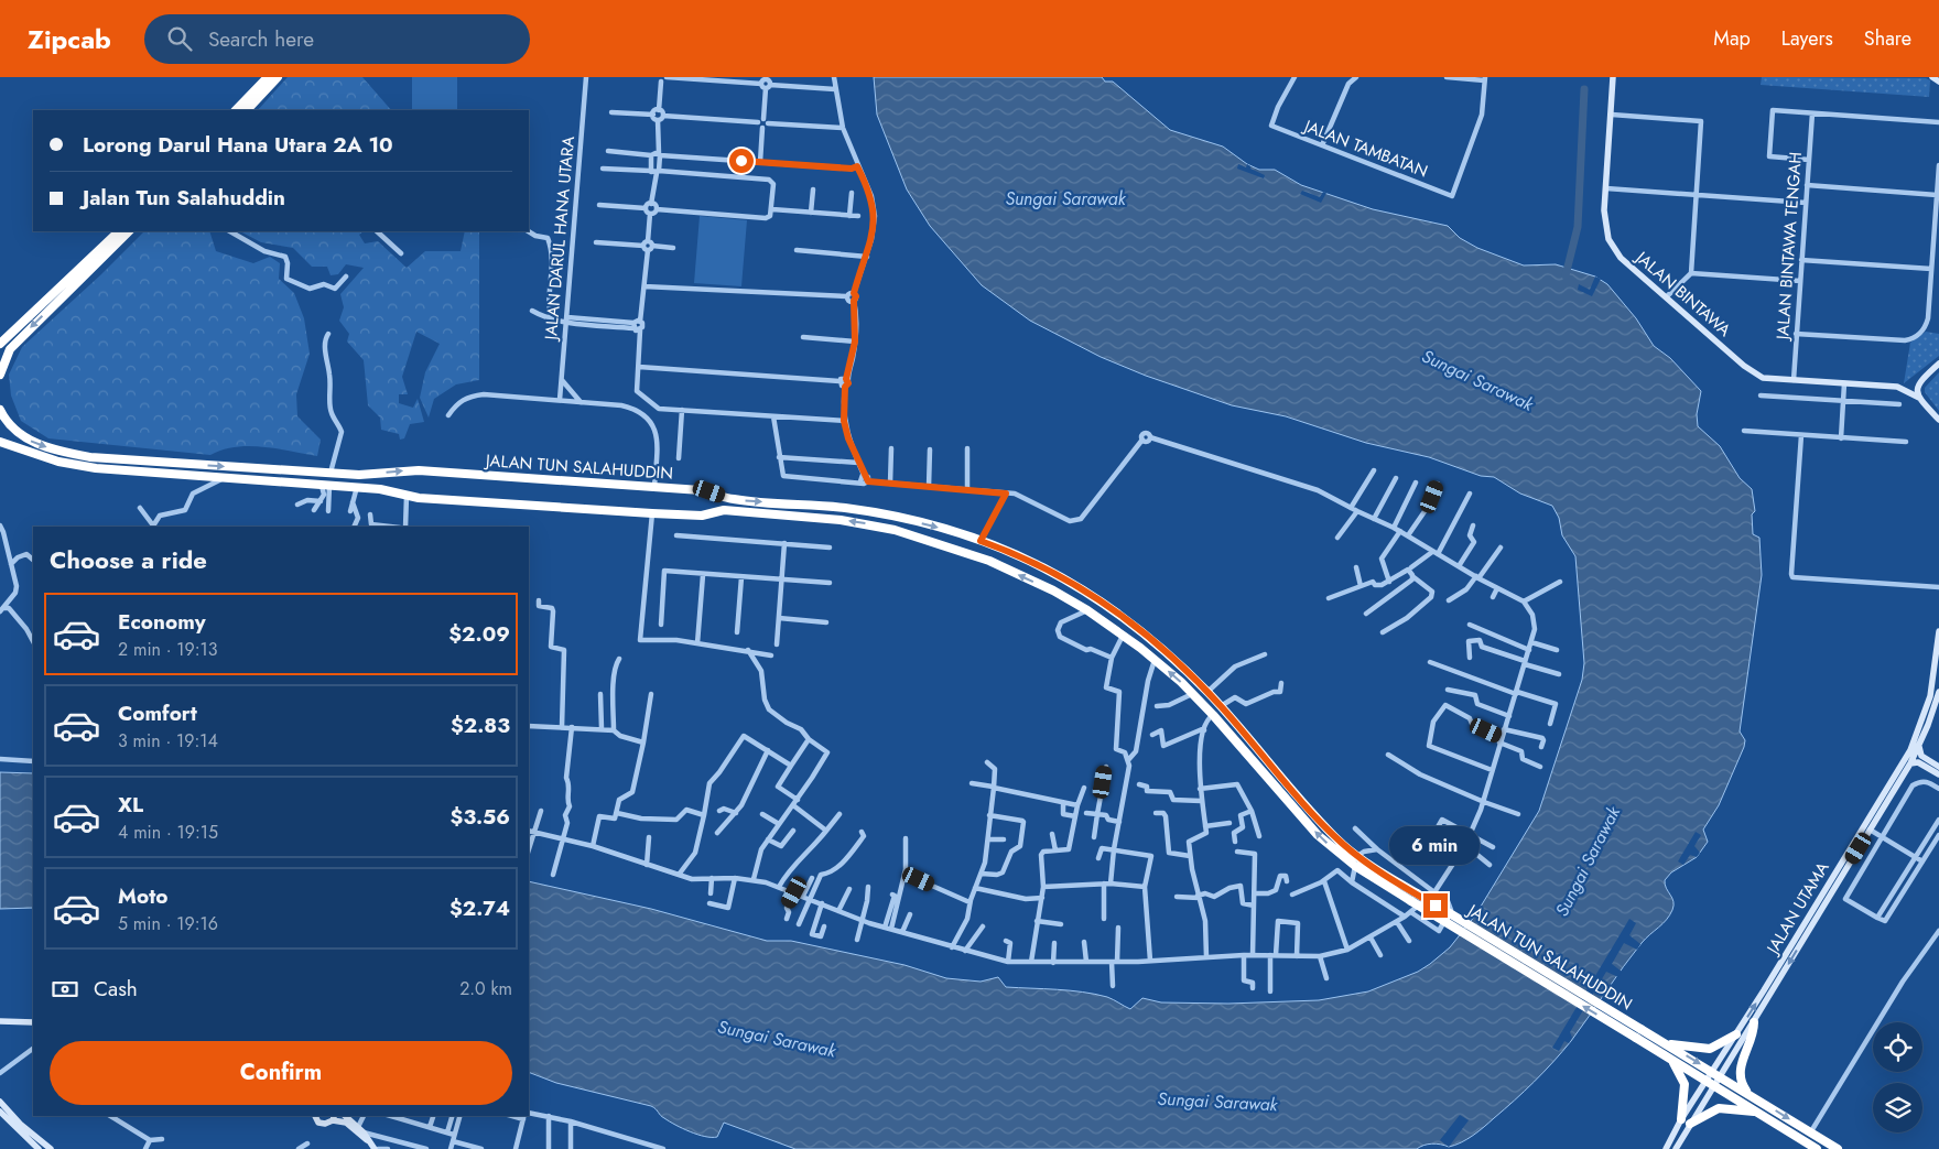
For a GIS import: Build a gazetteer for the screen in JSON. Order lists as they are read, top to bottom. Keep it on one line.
{"streets":{"highway":["JALAN TUN SALAHUDDIN"],"main road":["JALAN BINTAWA","JALAN UTAMA"],"street":["JALAN TAMBATAN","JALAN DARUL HANA UTARA","JALAN BINTAWA TENGAH"]},"crossings":[["JALAN BINTAWA TENGAH","JALAN BINTAWA"],["JALAN TUN SALAHUDDIN","JALAN UTAMA"]],"water":["Sungai Sarawak"],"page":{"header":"Zipcab","search":"Search here","nav":["Map","Layers","Share"],"banner":["Lorong Darul Hana Utara 2A 10","Jalan Tun Salahuddin"],"heading":"Choose a ride","list":[{"name":"Economy","note":"2 min · 19:13","value":"$2.09"},{"name":"Comfort","note":"3 min · 19:14","value":"$2.83"},{"name":"XL","note":"4 min · 19:15","value":"$3.56"},{"name":"Moto","note":"5 min · 19:16","value":"$2.74"}],"bubble":"6 min","pay":["Cash","2.0 km"],"buttons":"Confirm"}}
